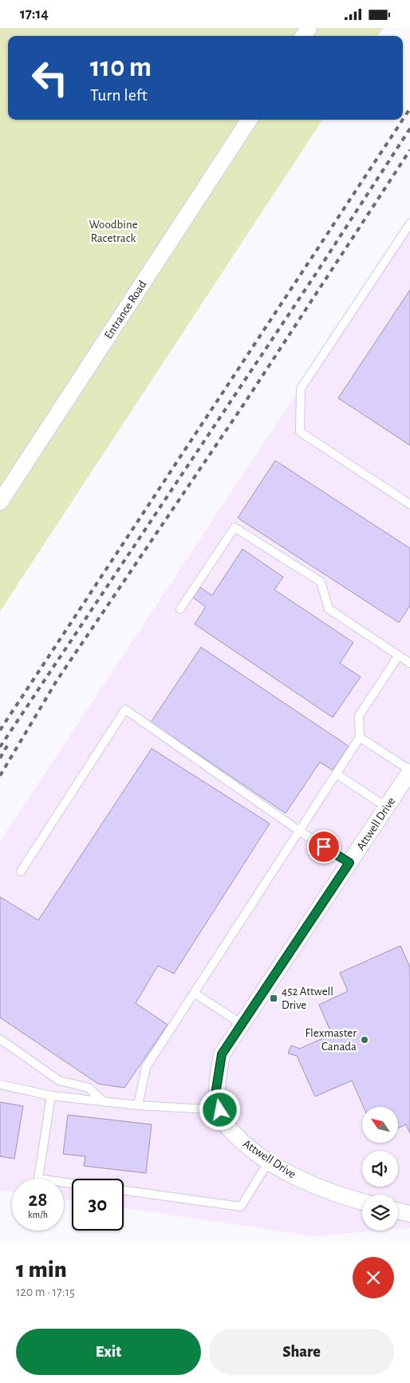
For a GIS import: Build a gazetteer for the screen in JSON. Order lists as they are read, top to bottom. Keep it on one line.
{"streets":{"street":["Entrance Road","Attwell Drive"]},"parks":["Woodbine Racetrack"],"places":{"transit":["452 Attwell Drive"],"other":["Flexmaster Canada"]},"north":"top left","page":{"status":"17:14","turn":["110 m","Turn left"],"speed":"28 km/h","limit":"30","heading":["1 min","120 m · 17:15"],"buttons":["Exit","Share"]}}
